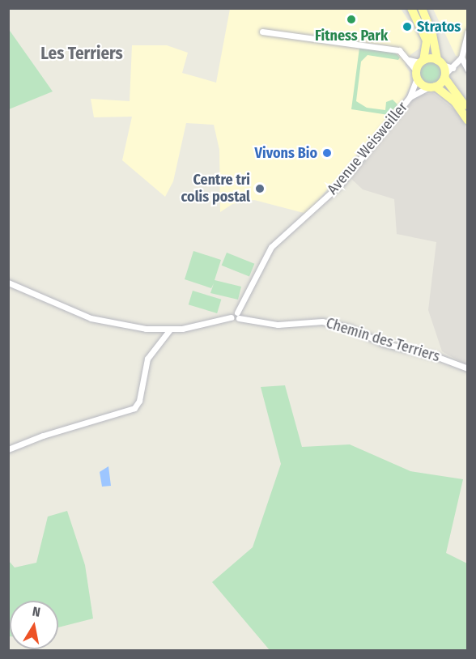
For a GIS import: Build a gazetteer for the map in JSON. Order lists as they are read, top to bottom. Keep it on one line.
{"streets":{"street":["Avenue Weisweiller","Chemin des Terriers"]},"crossings":[["Avenue Weisweiller","Chemin des Terriers"]],"districts":["Les Terriers"],"places":["Fitness Park","Stratos","Vivons Bio","Centre tri colis postal"],"north":"top"}
